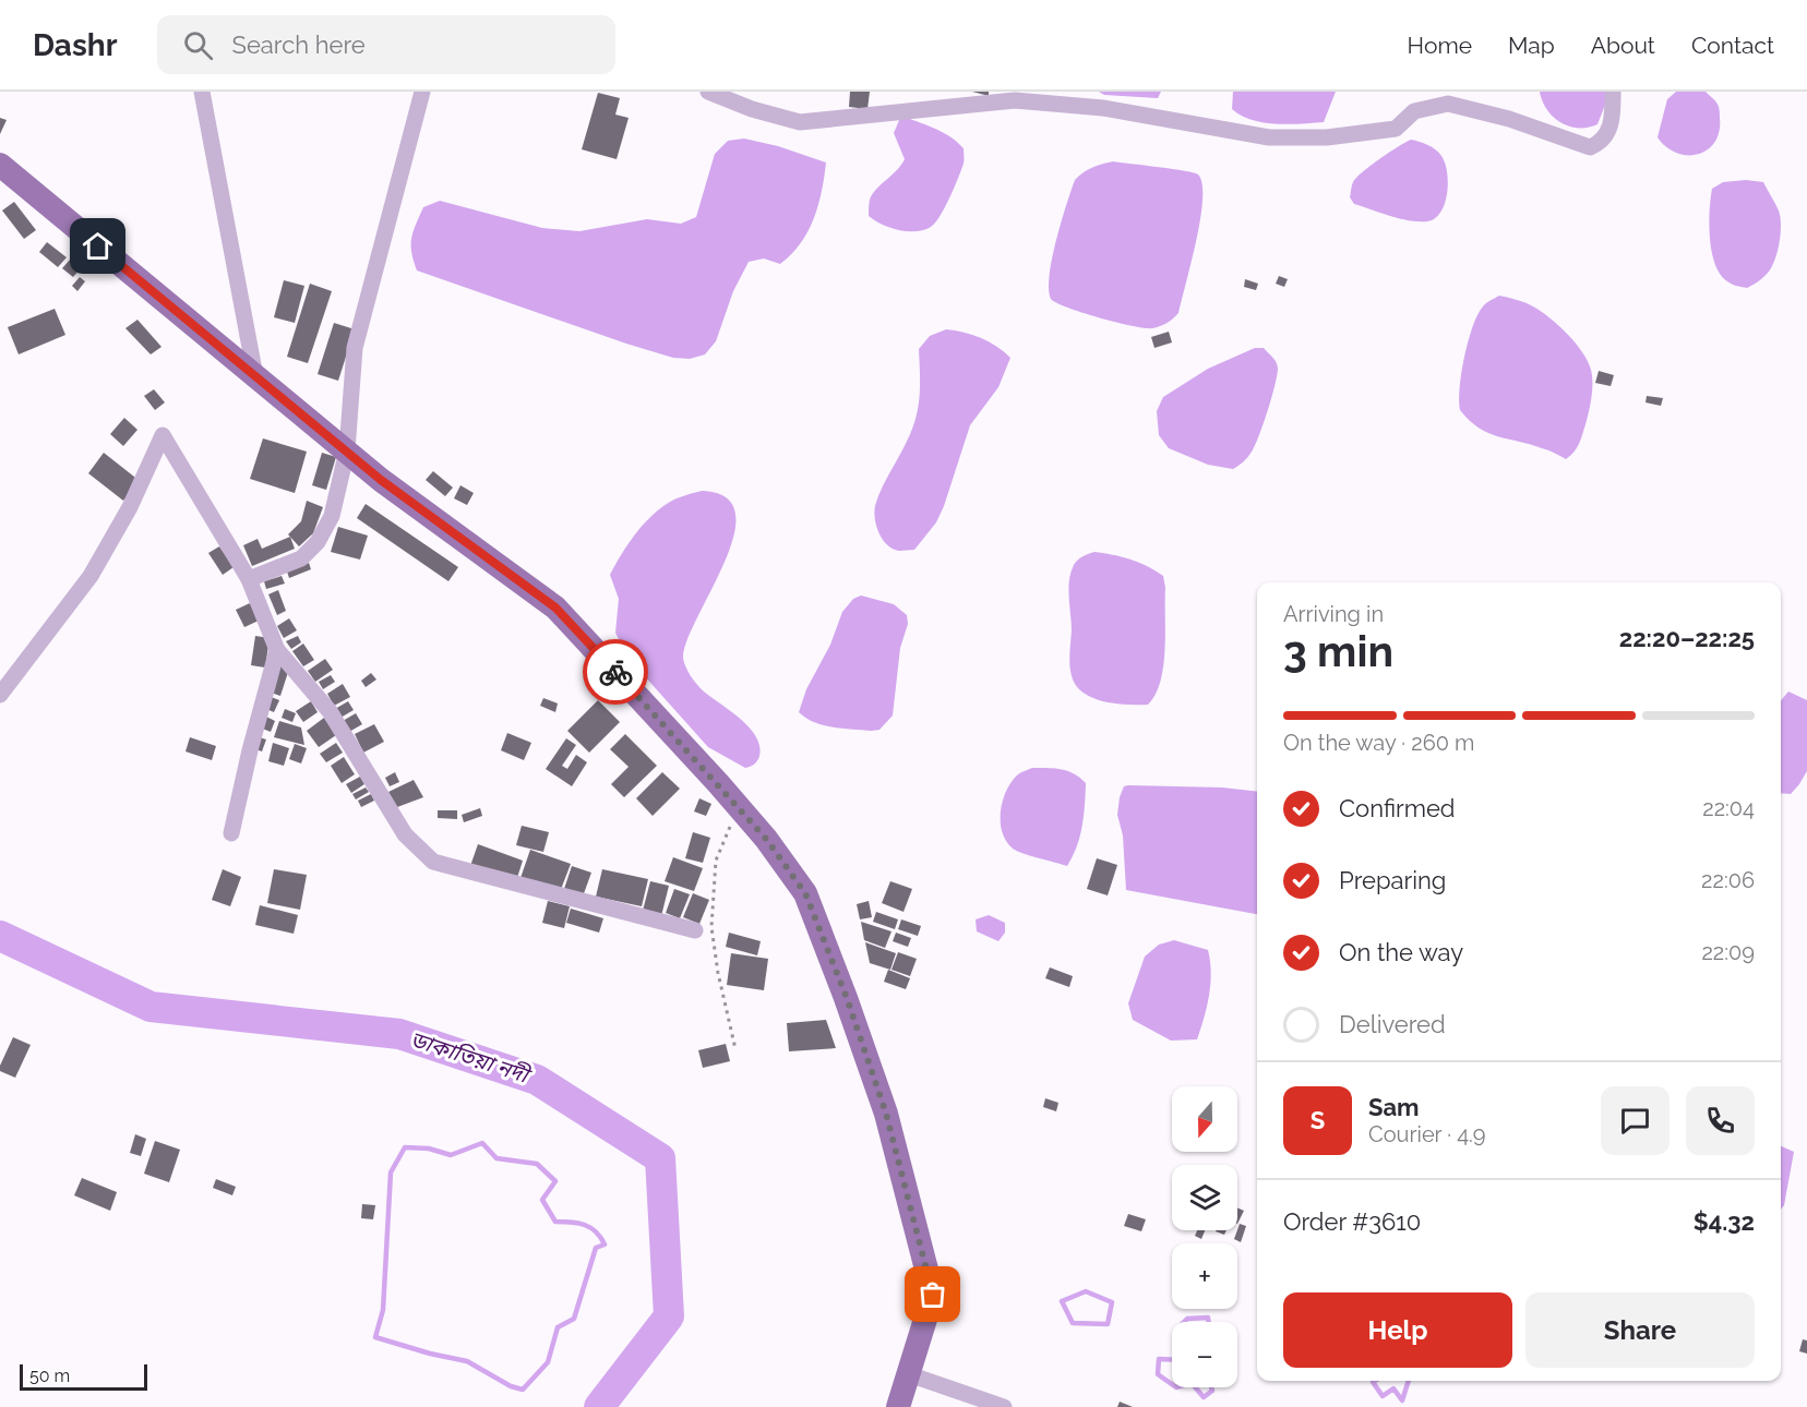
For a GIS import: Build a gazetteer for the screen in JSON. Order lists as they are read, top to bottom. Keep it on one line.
{"water":["ডাকাতিয়া নদী"],"scale_bar":"50 m","north":"bottom","page":{"header":"Dashr","search":"Search here","nav":["Home","Map","About","Contact"],"heading":["3 min","Arriving in","22:20–22:25"],"panel":["Sam","Courier · 4.9","Order #3610","$4.32"],"bar":"On the way · 260 m","list":[["Confirmed","22:04"],["Preparing","22:06"],["On the way","22:09"],"Delivered"],"map_buttons":["+","−"],"round":"S","buttons":["Help","Share"],"scale":"50 m"}}
